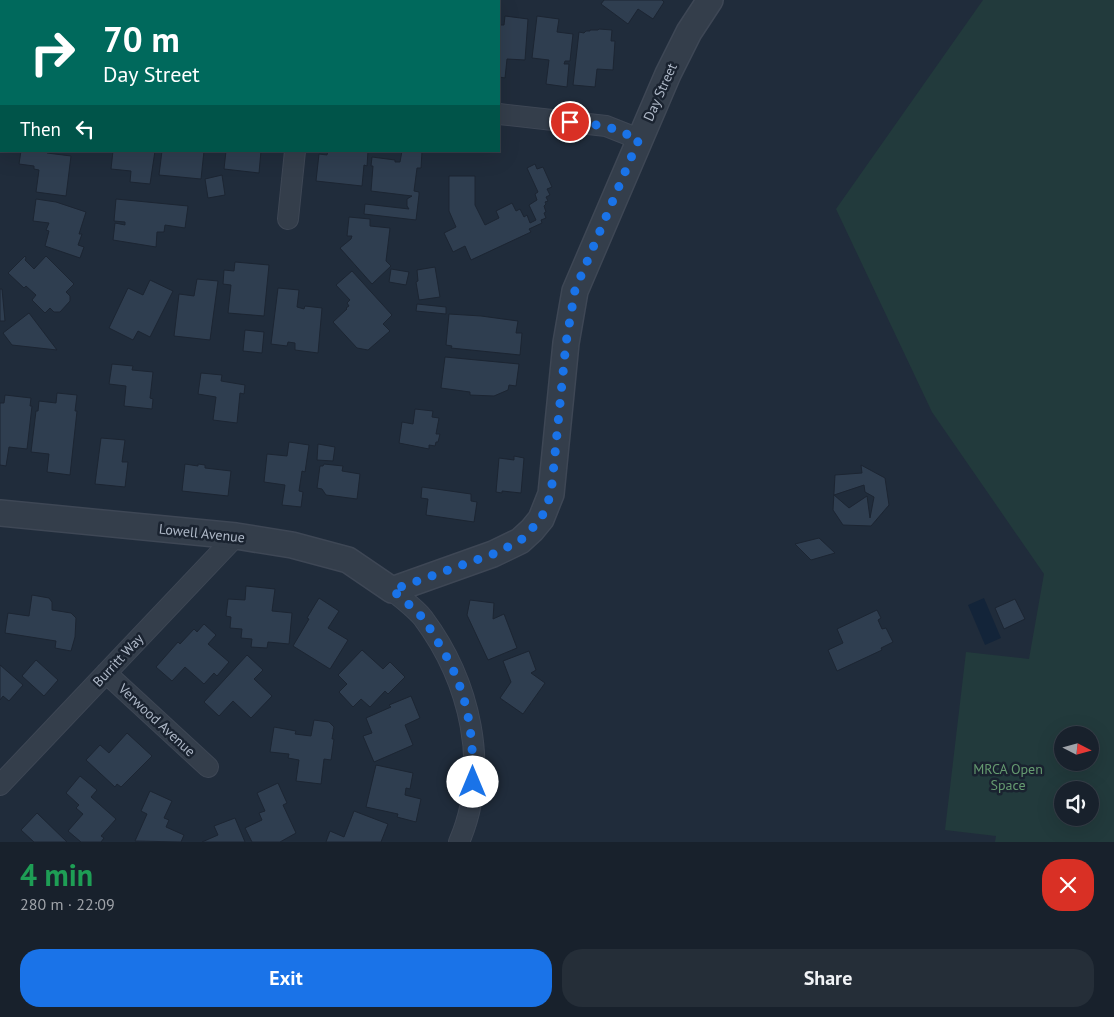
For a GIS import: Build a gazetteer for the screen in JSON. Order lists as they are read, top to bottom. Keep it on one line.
{"streets":{"street":["Day Street","Lowell Avenue","Burritt Way","Verwood Avenue"]},"crossings":[["Day Street","Lowell Avenue"],["Lowell Avenue","Burritt Way"],["Burritt Way","Verwood Avenue"]],"parks":["MRCA Open Space"],"north":"right","page":{"turn":["70 m","Day Street"],"then":"Then","heading":["4 min","280 m · 22:09"],"buttons":["Exit","Share"]}}
